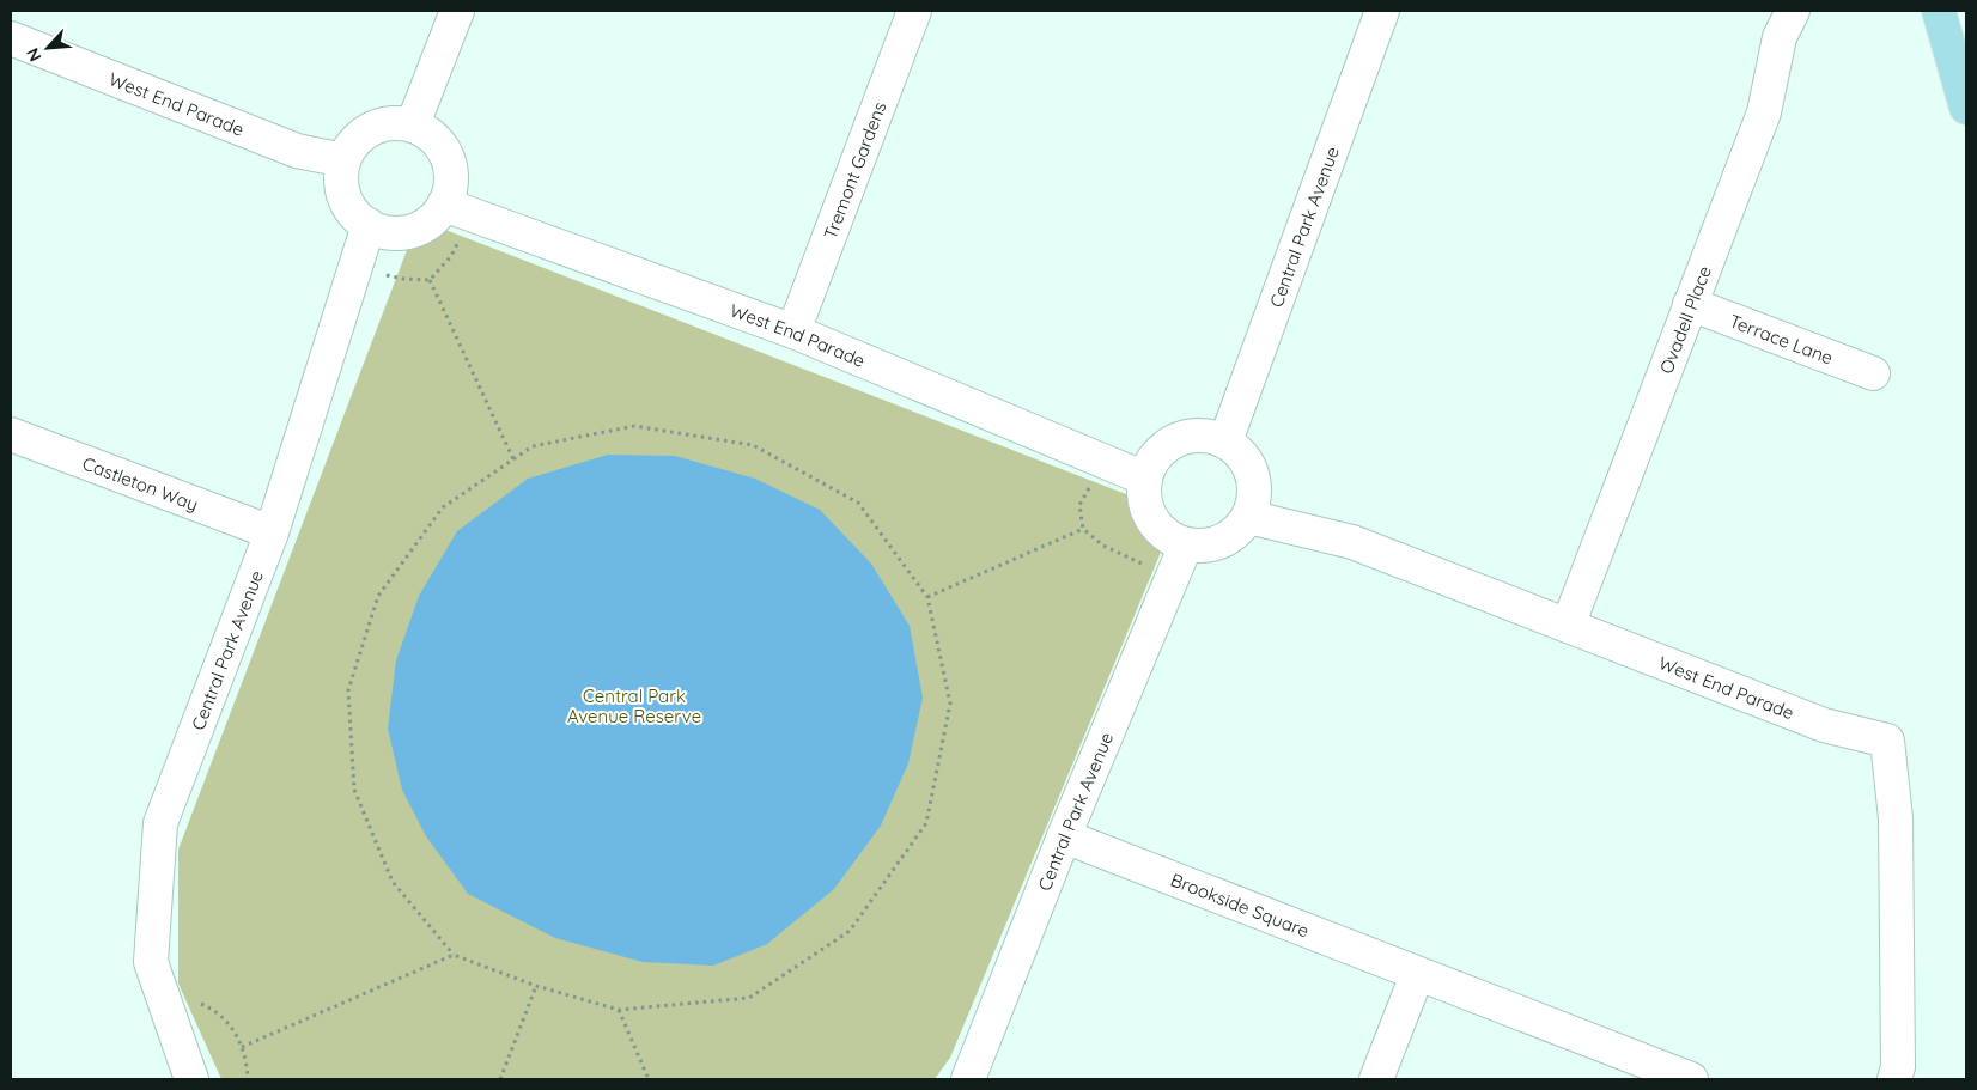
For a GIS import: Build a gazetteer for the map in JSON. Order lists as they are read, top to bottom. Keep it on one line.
{"streets":{"street":["West End Parade","Tremont Gardens","Central Park Avenue","Ovadell Place","Terrace Lane","Castleton Way","Brookside Square"]},"crossings":[["West End Parade","Tremont Gardens"],["West End Parade","Central Park Avenue"],["West End Parade","Ovadell Place"],["Central Park Avenue","Castleton Way"],["Central Park Avenue","Brookside Square"],["Ovadell Place","Terrace Lane"]],"parks":["Central Park Avenue Reserve"],"north":"bottom left"}
